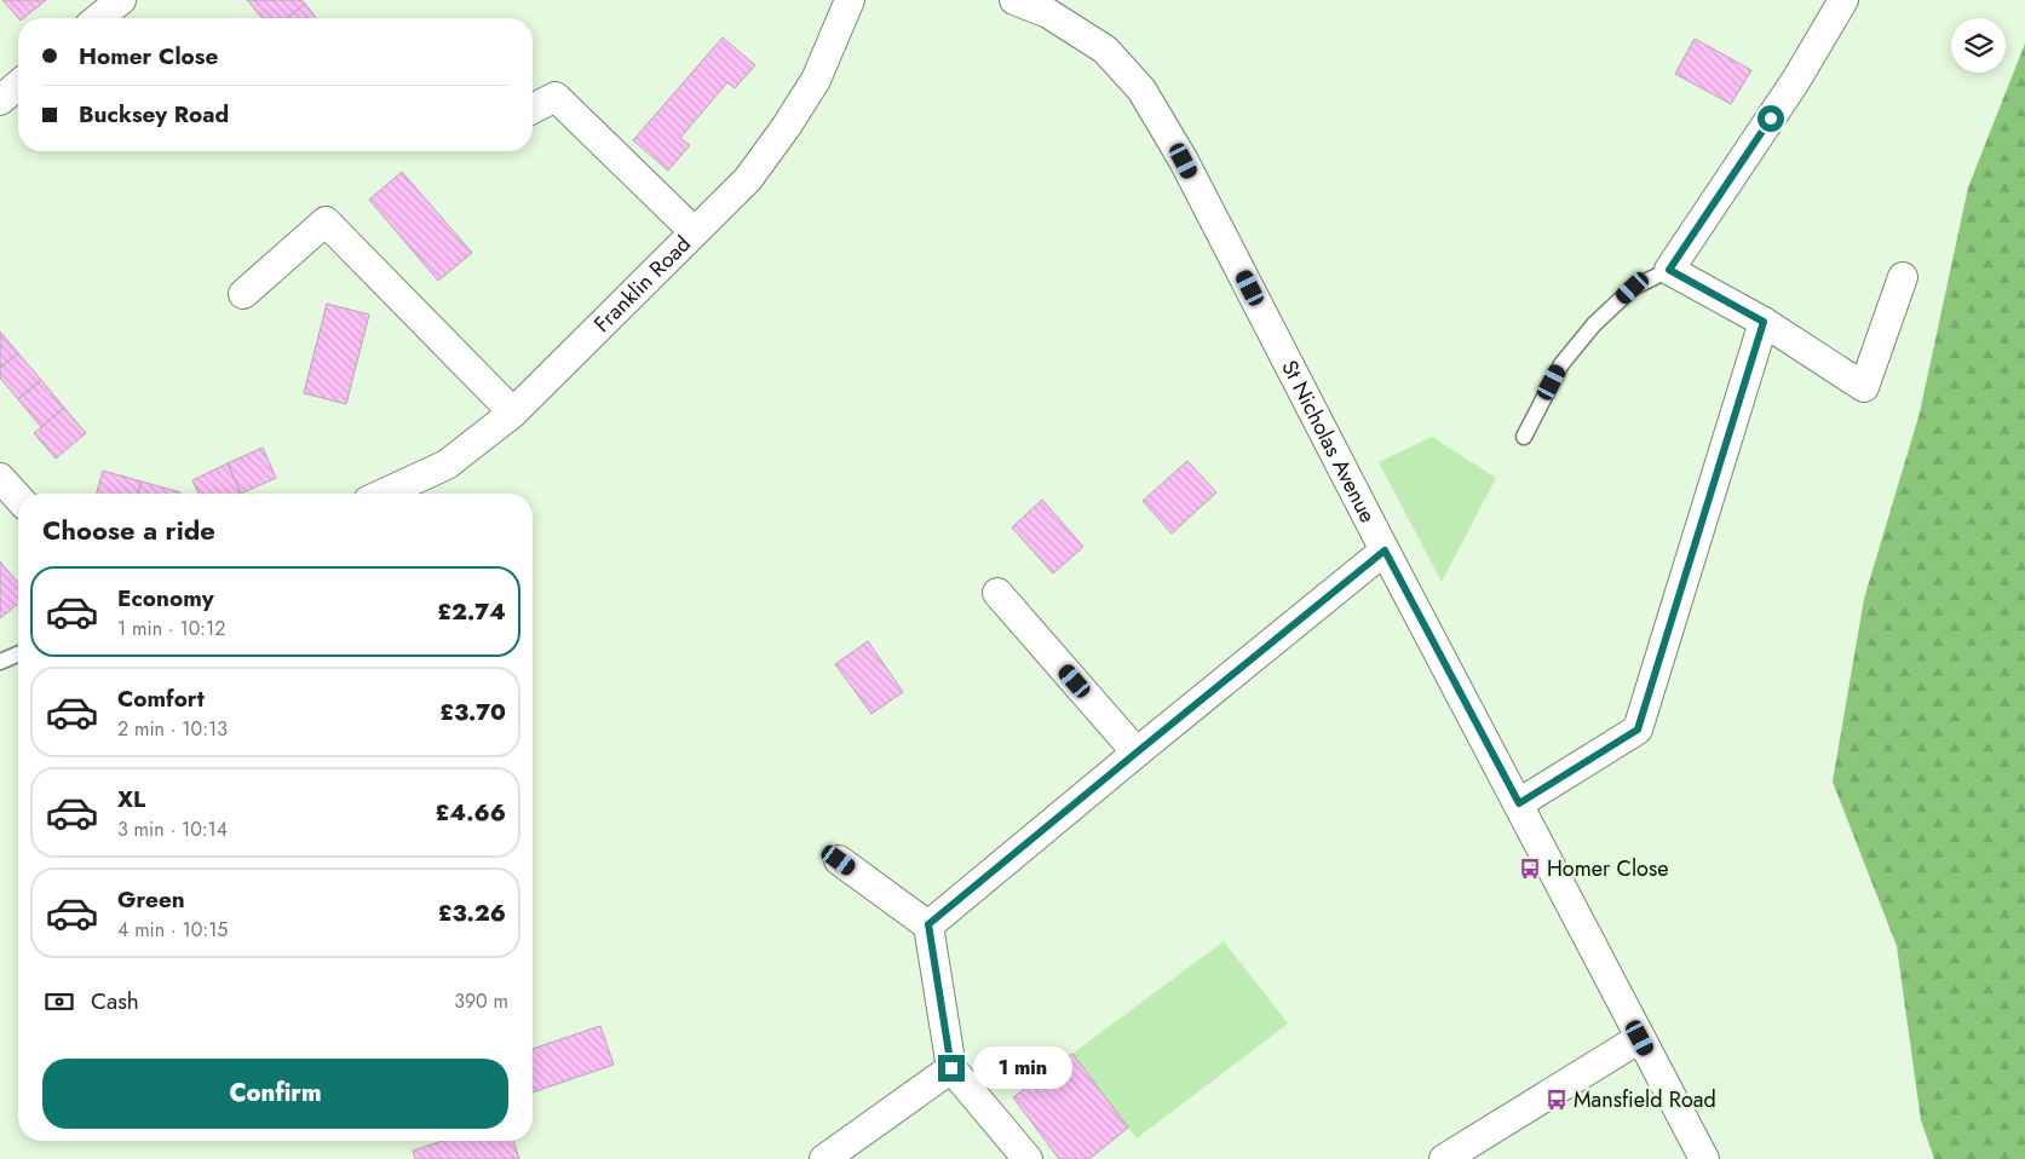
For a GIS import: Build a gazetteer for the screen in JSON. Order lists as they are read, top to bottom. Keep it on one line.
{"streets":{"street":["Franklin Road","St Nicholas Avenue"]},"places":{"bus stop":["Homer Close","Mansfield Road"]},"page":{"banner":["Homer Close","Bucksey Road"],"heading":"Choose a ride","list":[{"name":"Economy","note":"1 min · 10:12","value":"£2.74"},{"name":"Comfort","note":"2 min · 10:13","value":"£3.70"},{"name":"XL","note":"3 min · 10:14","value":"£4.66"},{"name":"Green","note":"4 min · 10:15","value":"£3.26"}],"pay":["Cash","390 m"],"bubble":"1 min","buttons":"Confirm"}}
